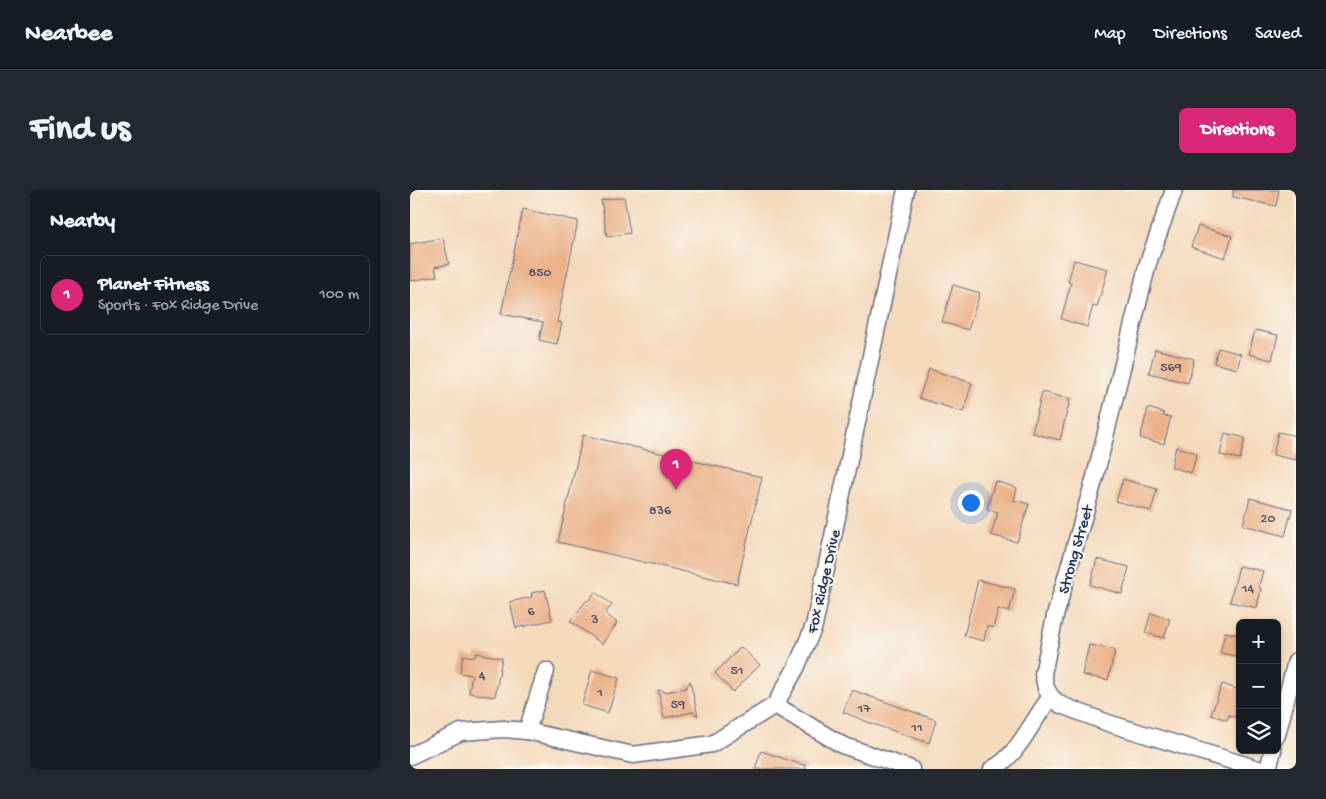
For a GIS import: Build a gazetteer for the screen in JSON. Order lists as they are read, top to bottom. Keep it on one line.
{"streets":{"street":["Strong Street","Fox Ridge Drive"]},"house_numbers":["850","569","836","20","14","6","3","51","4","1","59","17","11"],"page":{"header":"Nearbee","nav":["Map","Directions","Saved"],"buttons":"Directions","title":"Find us","heading":"Nearby","list":[{"mark":"1","name":"Planet Fitness","note":"Sports · Fox Ridge Drive","value":"100 m"}],"pins":"1","map_buttons":["+","−"]}}
